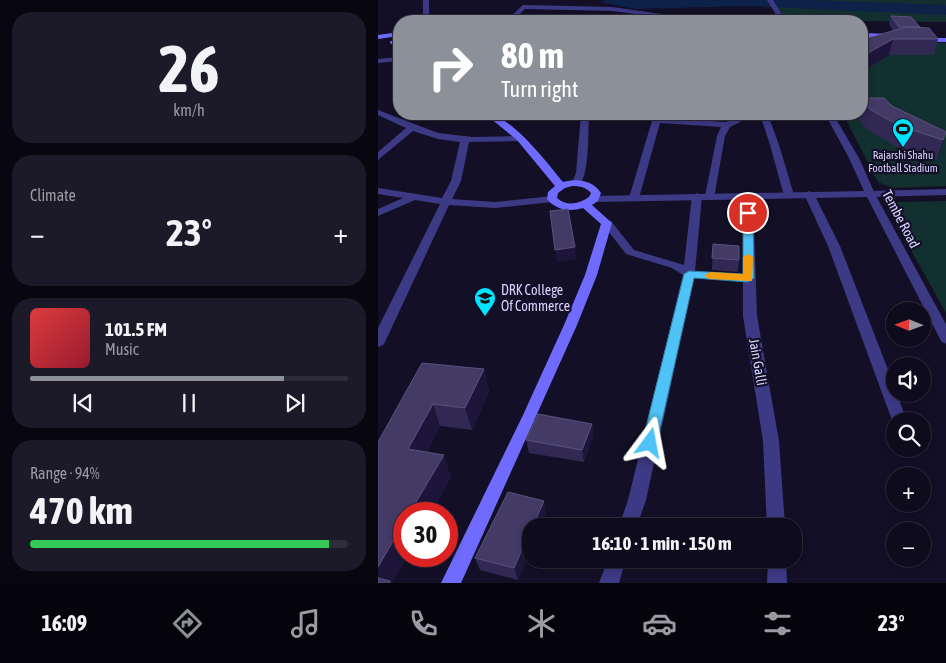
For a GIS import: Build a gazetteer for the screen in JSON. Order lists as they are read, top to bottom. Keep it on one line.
{"streets":{"street":["Tembe Road","Jain Galli"]},"places":{"sports":["Rajarshi Shahu Football Stadium"],"school or university":["DRK College Of Commerce"]},"north":"left","page":{"tile":[["26","km/h"],"Climate",["Range · 94%","470 km"]],"turn":["80 m","Turn right"],"heat":["−","23°","+"],"map_buttons":["+","−"],"song":["101.5 FM","Music"],"limit":"30","trip":"16:10 · 1 min · 150 m","tabs":["16:09","23°"]}}
